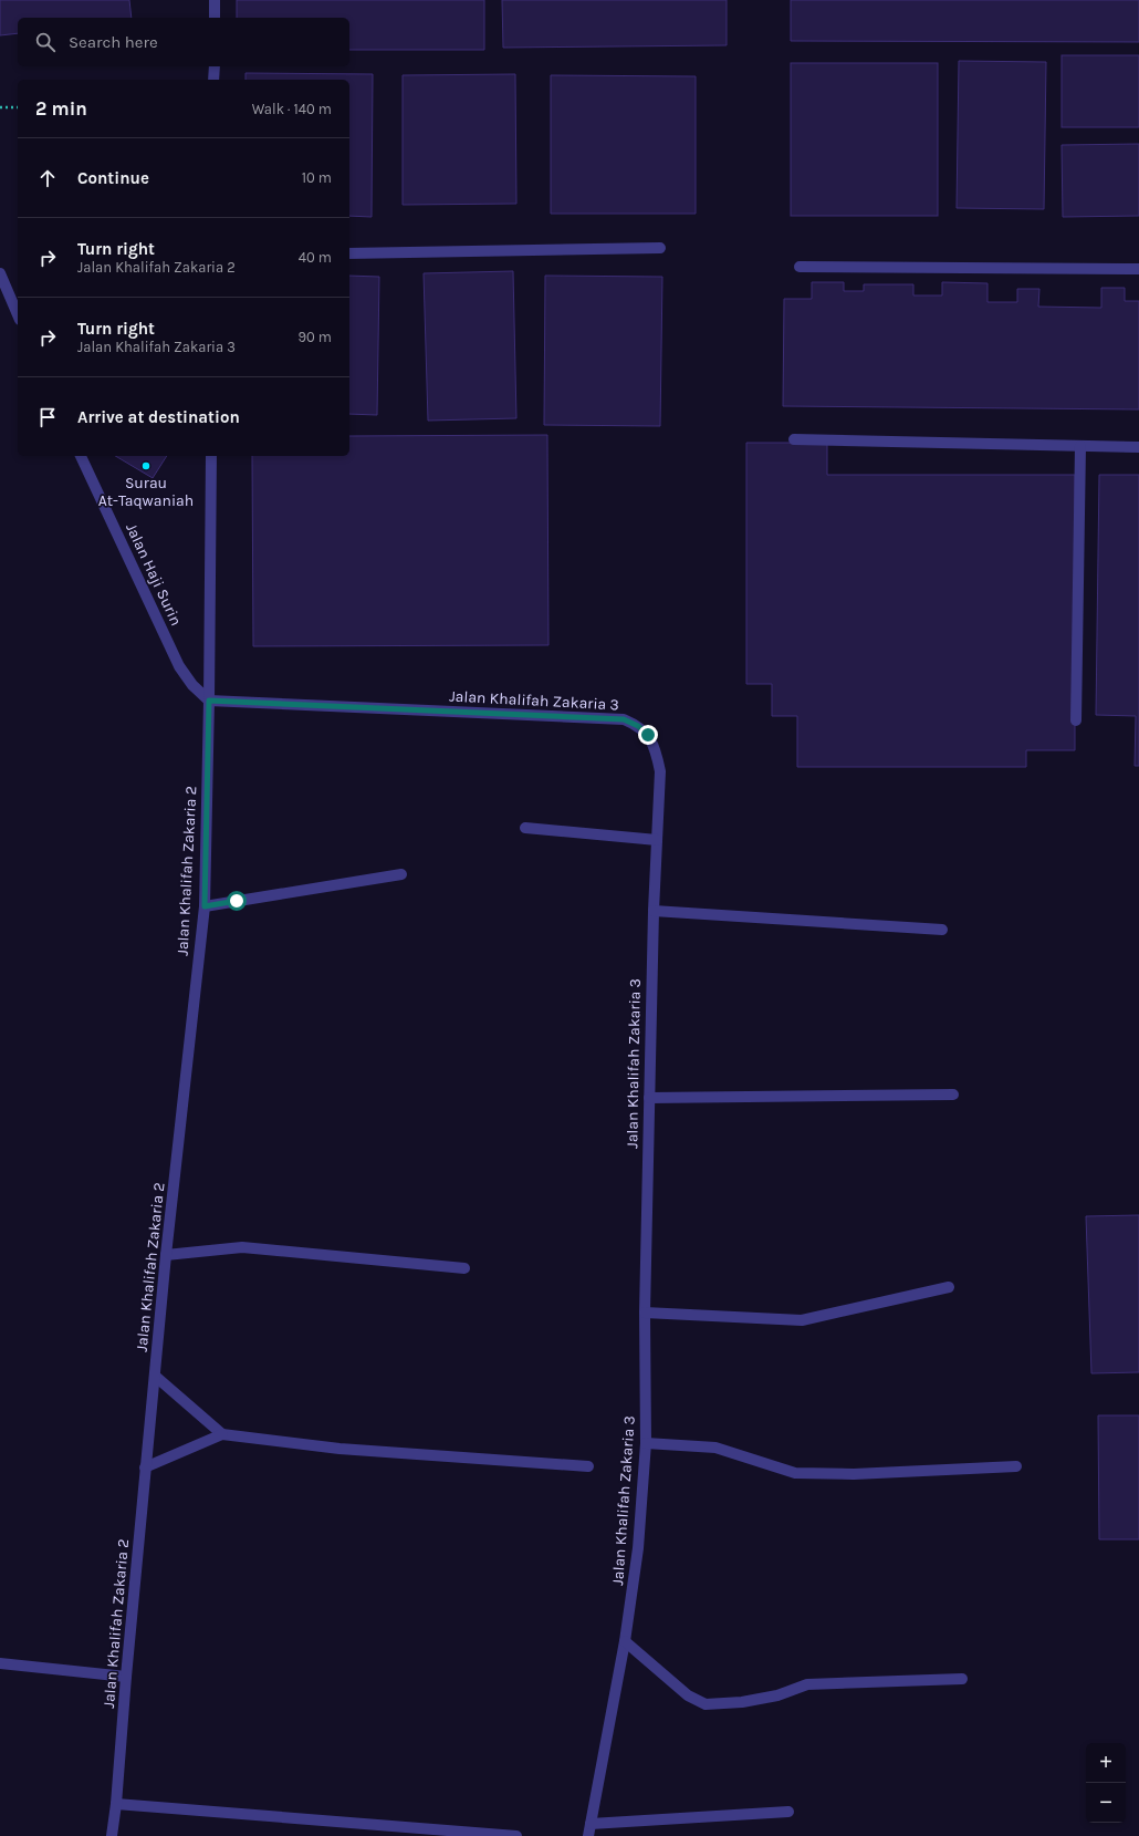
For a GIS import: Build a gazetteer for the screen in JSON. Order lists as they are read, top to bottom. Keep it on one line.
{"streets":{"street":["Jalan Haji Surin","Jalan Khalifah Zakaria 3","Jalan Khalifah Zakaria 2"]},"crossings":[["Jalan Haji Surin","Jalan Khalifah Zakaria 3"],["Jalan Haji Surin","Jalan Khalifah Zakaria 2"],["Jalan Khalifah Zakaria 3","Jalan Khalifah Zakaria 2"]],"places":["Surau At-Taqwaniah"],"page":{"search":"Search here","heading":["2 min","Walk · 140 m"],"list":[["Continue","10 m"],["Turn right","Jalan Khalifah Zakaria 2","40 m"],["Turn right","Jalan Khalifah Zakaria 3","90 m"],"Arrive at destination"],"map_buttons":["+","−"]}}
